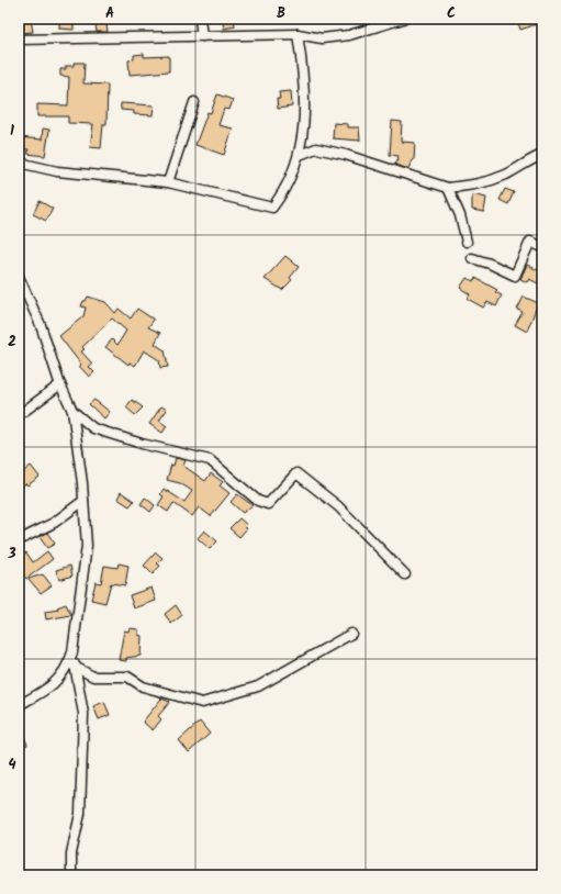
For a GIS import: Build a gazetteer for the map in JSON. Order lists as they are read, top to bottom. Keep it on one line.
{"grid":{"columns":["A","B","C"],"rows":["1","2","3","4"]}}
